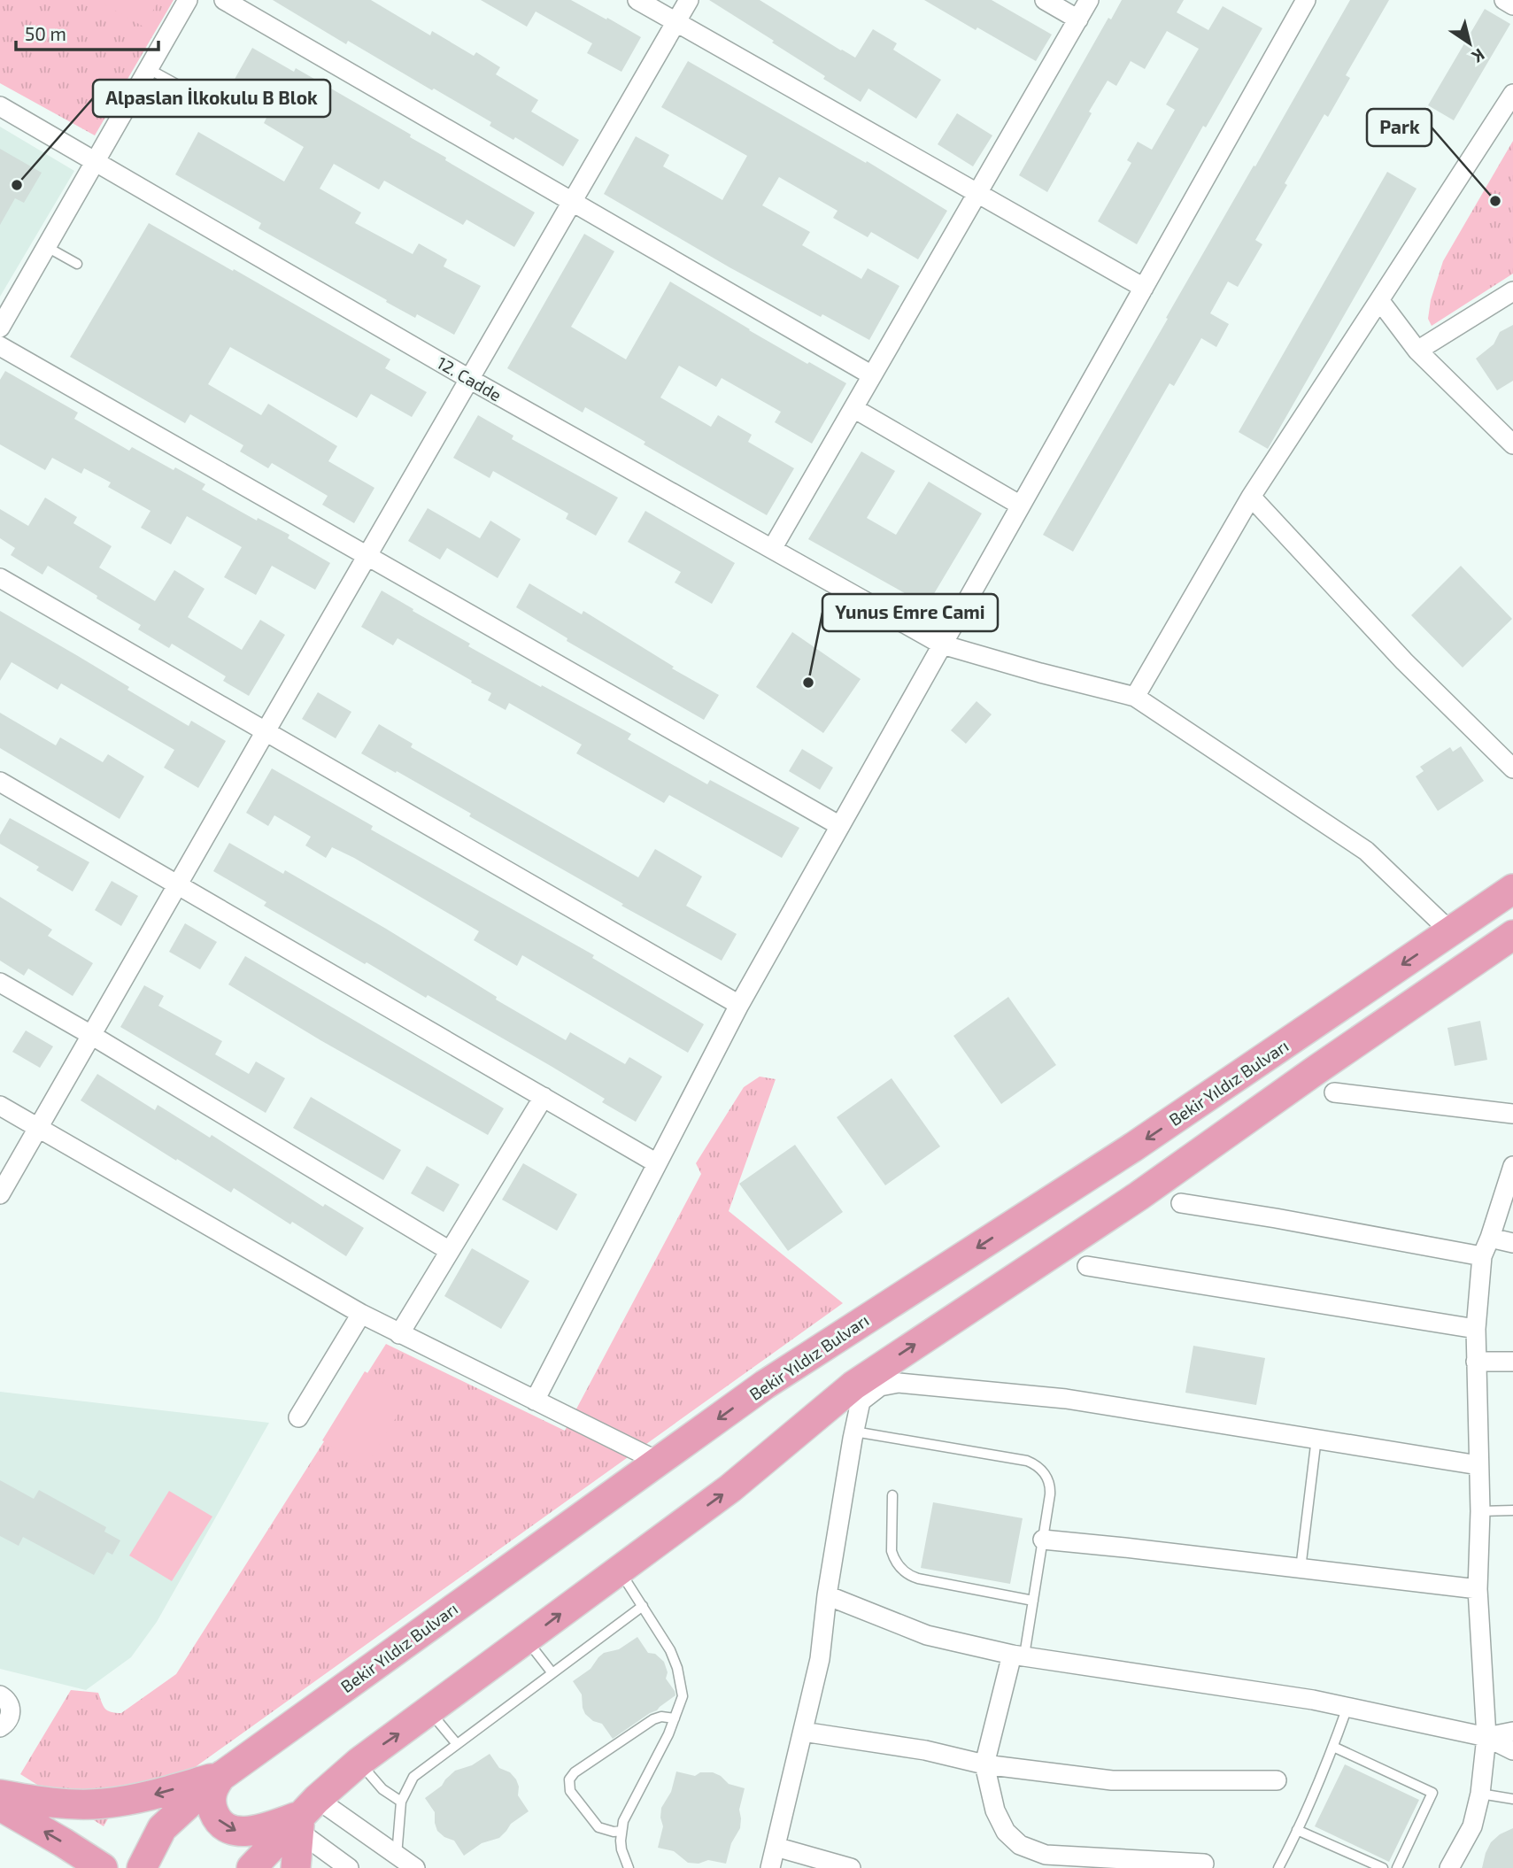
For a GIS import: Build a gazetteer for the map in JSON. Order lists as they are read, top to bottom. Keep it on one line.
{"streets":{"main road":["Bekir Yıldız Bulvarı"],"street":["12. Cadde"]},"crossings":[["12. Cadde","Bekir Yıldız Bulvarı"]],"places":["Alpaslan İlkokulu B Blok","Park","Yunus Emre Cami"],"scale_bar":"50 m","north":"bottom right"}
